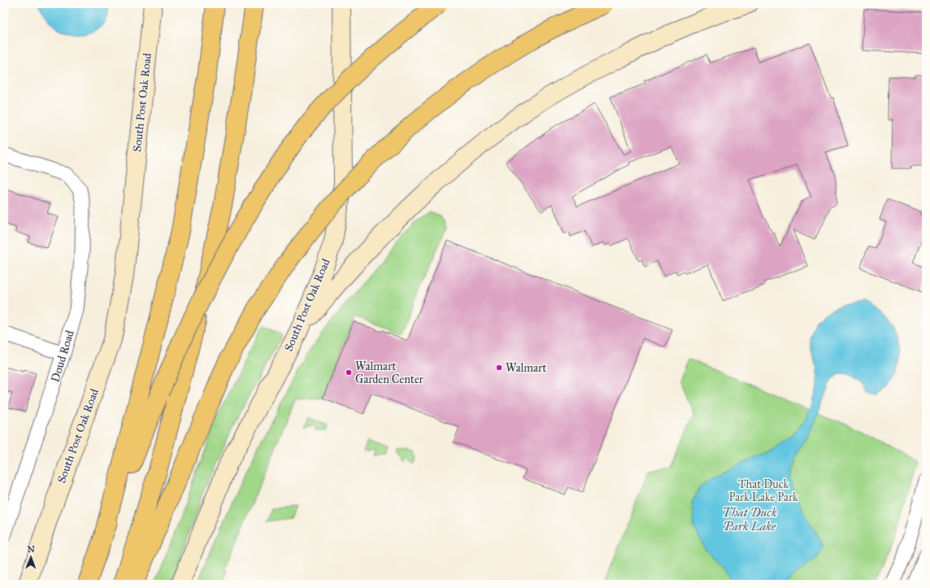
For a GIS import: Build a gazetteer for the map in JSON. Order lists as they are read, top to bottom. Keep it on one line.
{"streets":{"main road":["South Post Oak Road"],"street":["Doud Road"]},"water":["That Duck Park Lake"],"parks":["That Duck Park Lake Park"],"places":["Walmart","Walmart Garden Center"],"north":"top"}
